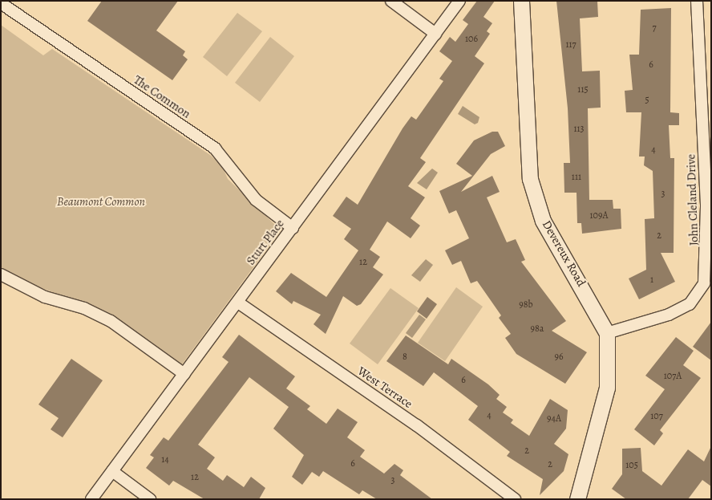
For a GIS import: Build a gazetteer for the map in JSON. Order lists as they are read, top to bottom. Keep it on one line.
{"streets":{"street":["The Common","John Cleland Drive","Sturt Place","Devereux Road","West Terrace"]},"crossings":[["The Common","Sturt Place"],["John Cleland Drive","Devereux Road"],["Sturt Place","West Terrace"]],"parks":["Beaumont Common"],"house_numbers":["7","106","117","6","115","5","113","4","111","3","109A","2","12","1","98b","98a","8","96","107A","6","4","107","94A","2","14","6","2","105","12","3"]}
